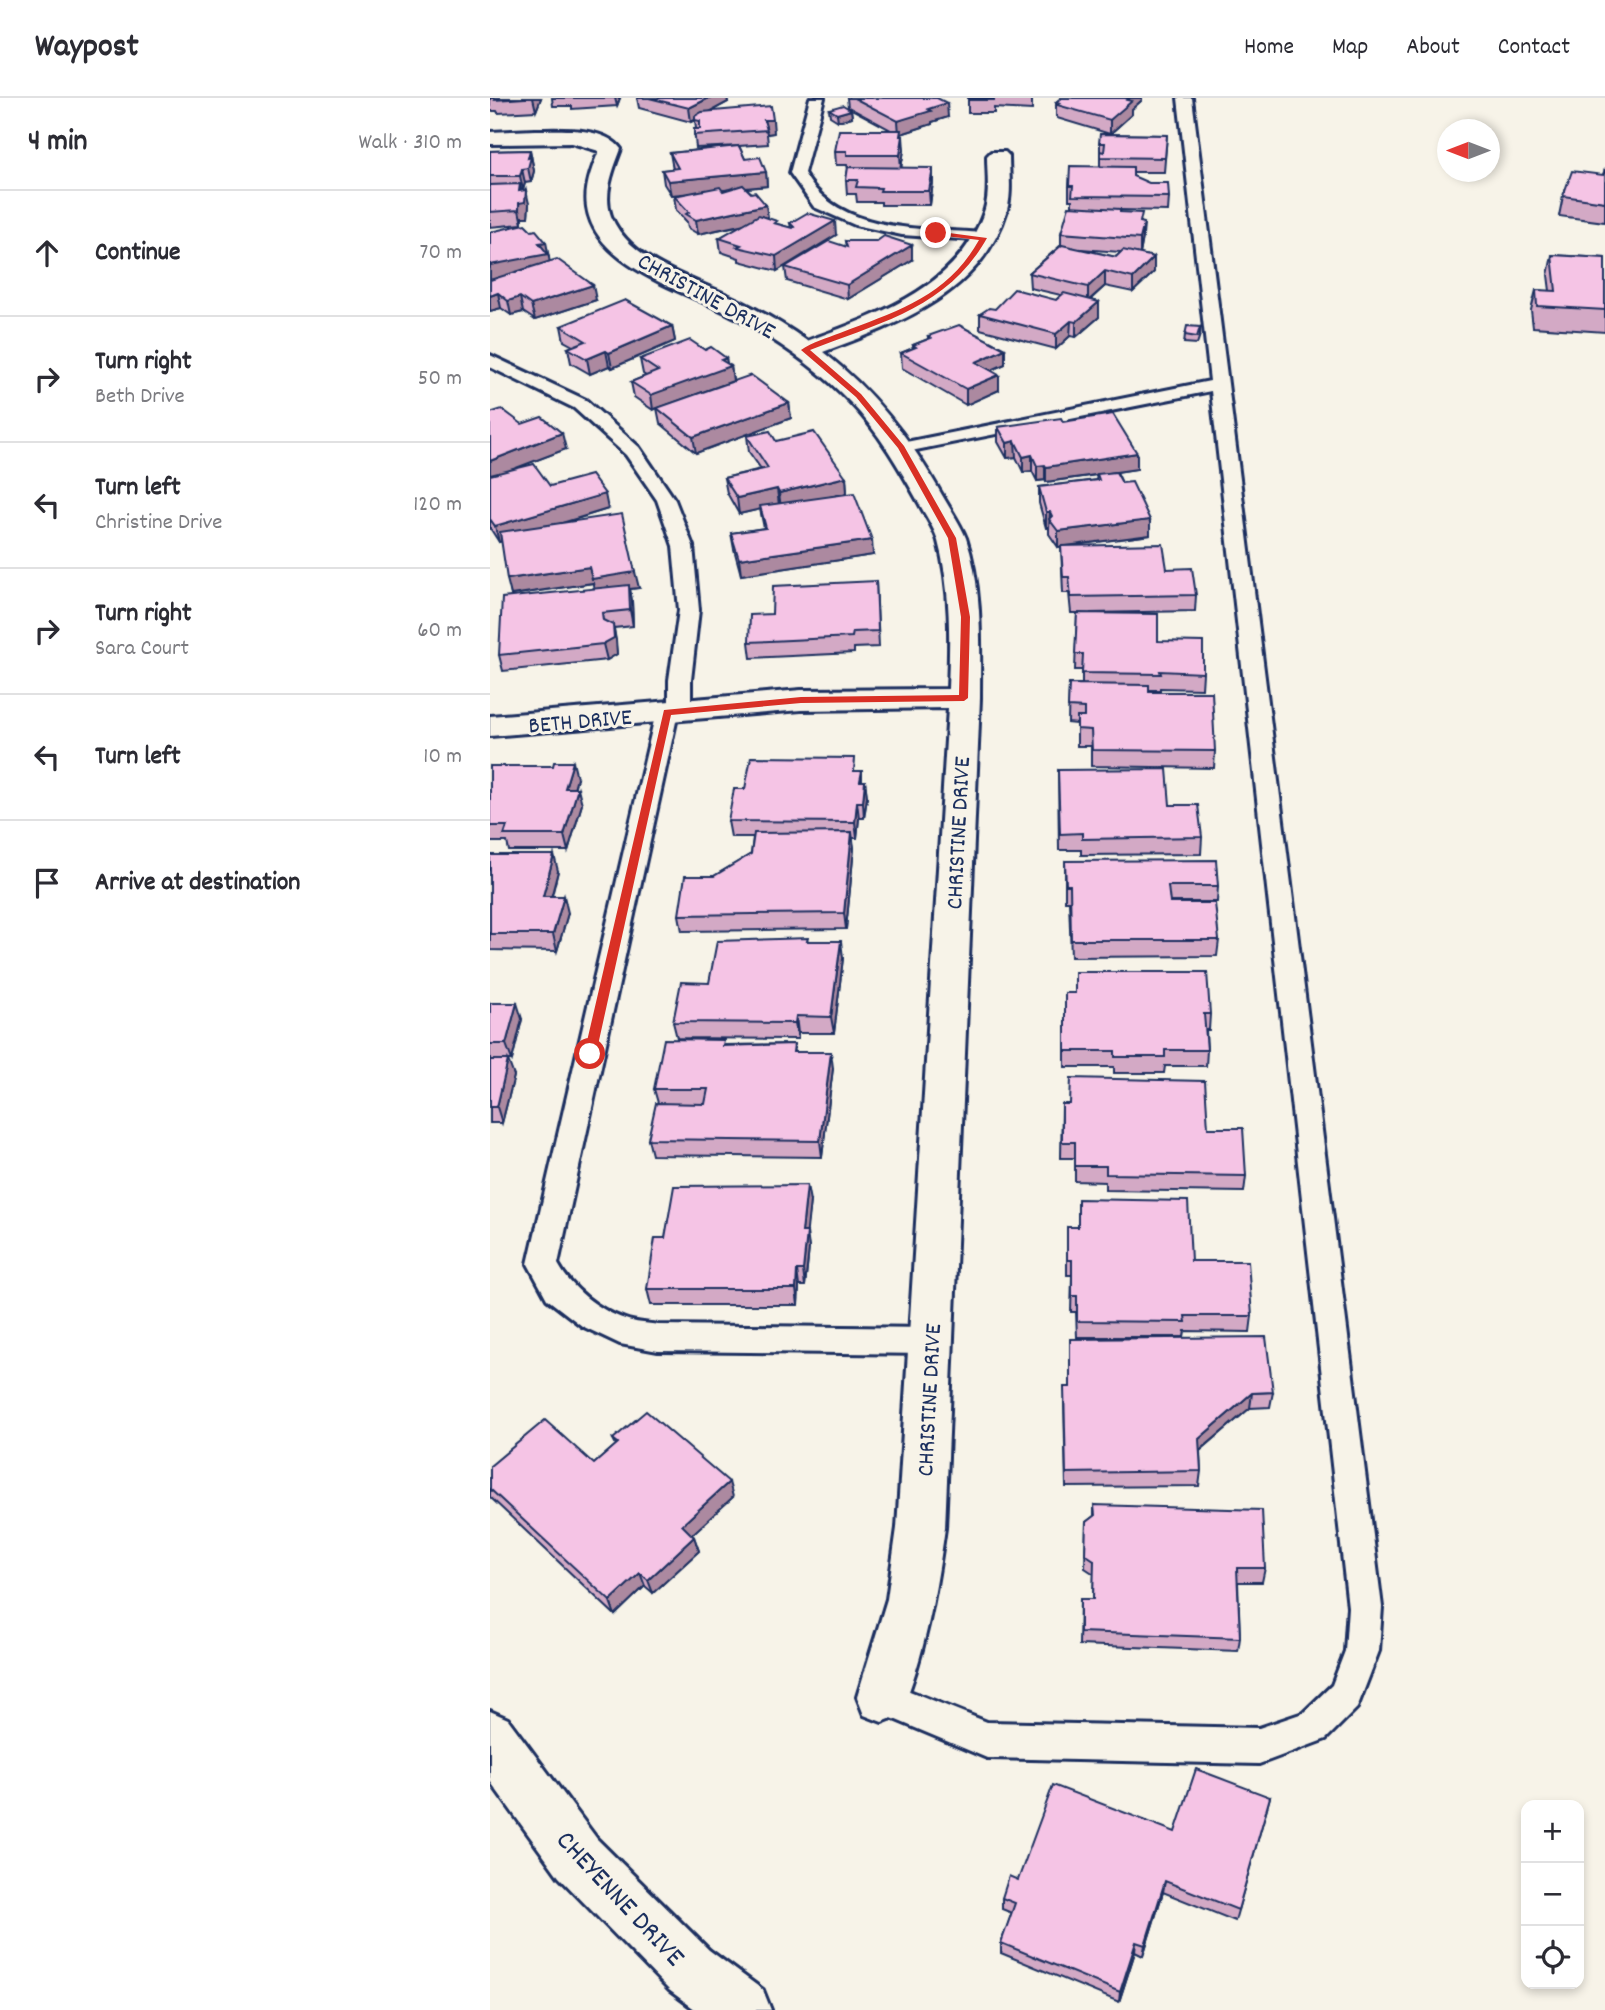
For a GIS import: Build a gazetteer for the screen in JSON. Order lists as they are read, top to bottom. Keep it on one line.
{"streets":{"street":["CHRISTINE DRIVE","BETH DRIVE","CHEYENNE DRIVE"]},"crossings":[["CHRISTINE DRIVE","BETH DRIVE"]],"north":"left","page":{"header":"Waypost","nav":["Home","Map","About","Contact"],"heading":["4 min","Walk · 310 m"],"list":[["Continue","70 m"],["Turn right","Beth Drive","50 m"],["Turn left","Christine Drive","120 m"],["Turn right","Sara Court","60 m"],["Turn left","10 m"],"Arrive at destination"],"map_buttons":["+","−"]}}
